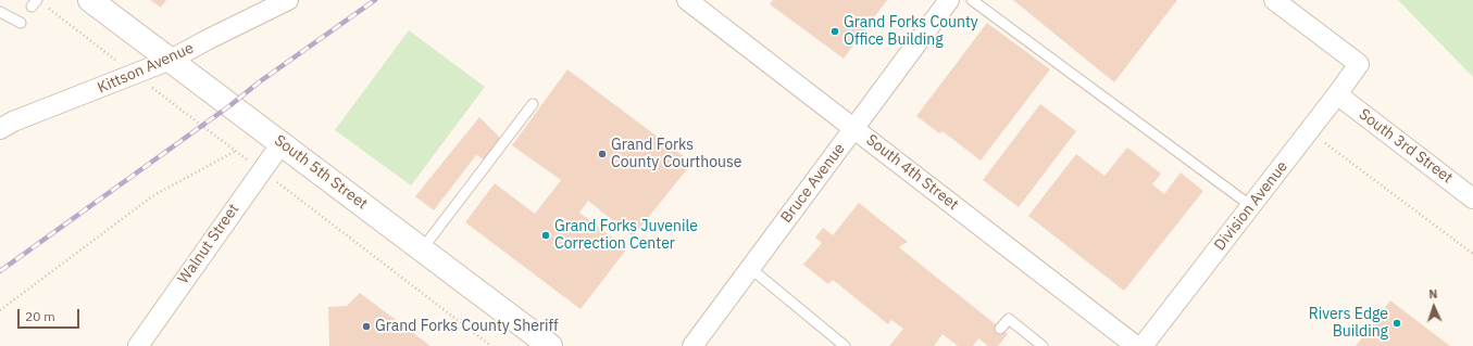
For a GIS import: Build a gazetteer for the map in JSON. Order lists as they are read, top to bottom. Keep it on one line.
{"streets":{"street":["Kittson Avenue","South 3rd Street","South 5th Street","South 4th Street","Bruce Avenue","Division Avenue","Walnut Street"]},"crossings":[["Kittson Avenue","South 5th Street"],["South 3rd Street","Division Avenue"],["South 5th Street","Walnut Street"],["South 4th Street","Bruce Avenue"]],"places":["Grand Forks County Office Building","Grand Forks County Courthouse","Grand Forks Juvenile Correction Center","Rivers Edge Building","Grand Forks County Sheriff"],"scale_bar":"20 m","north":"top"}
